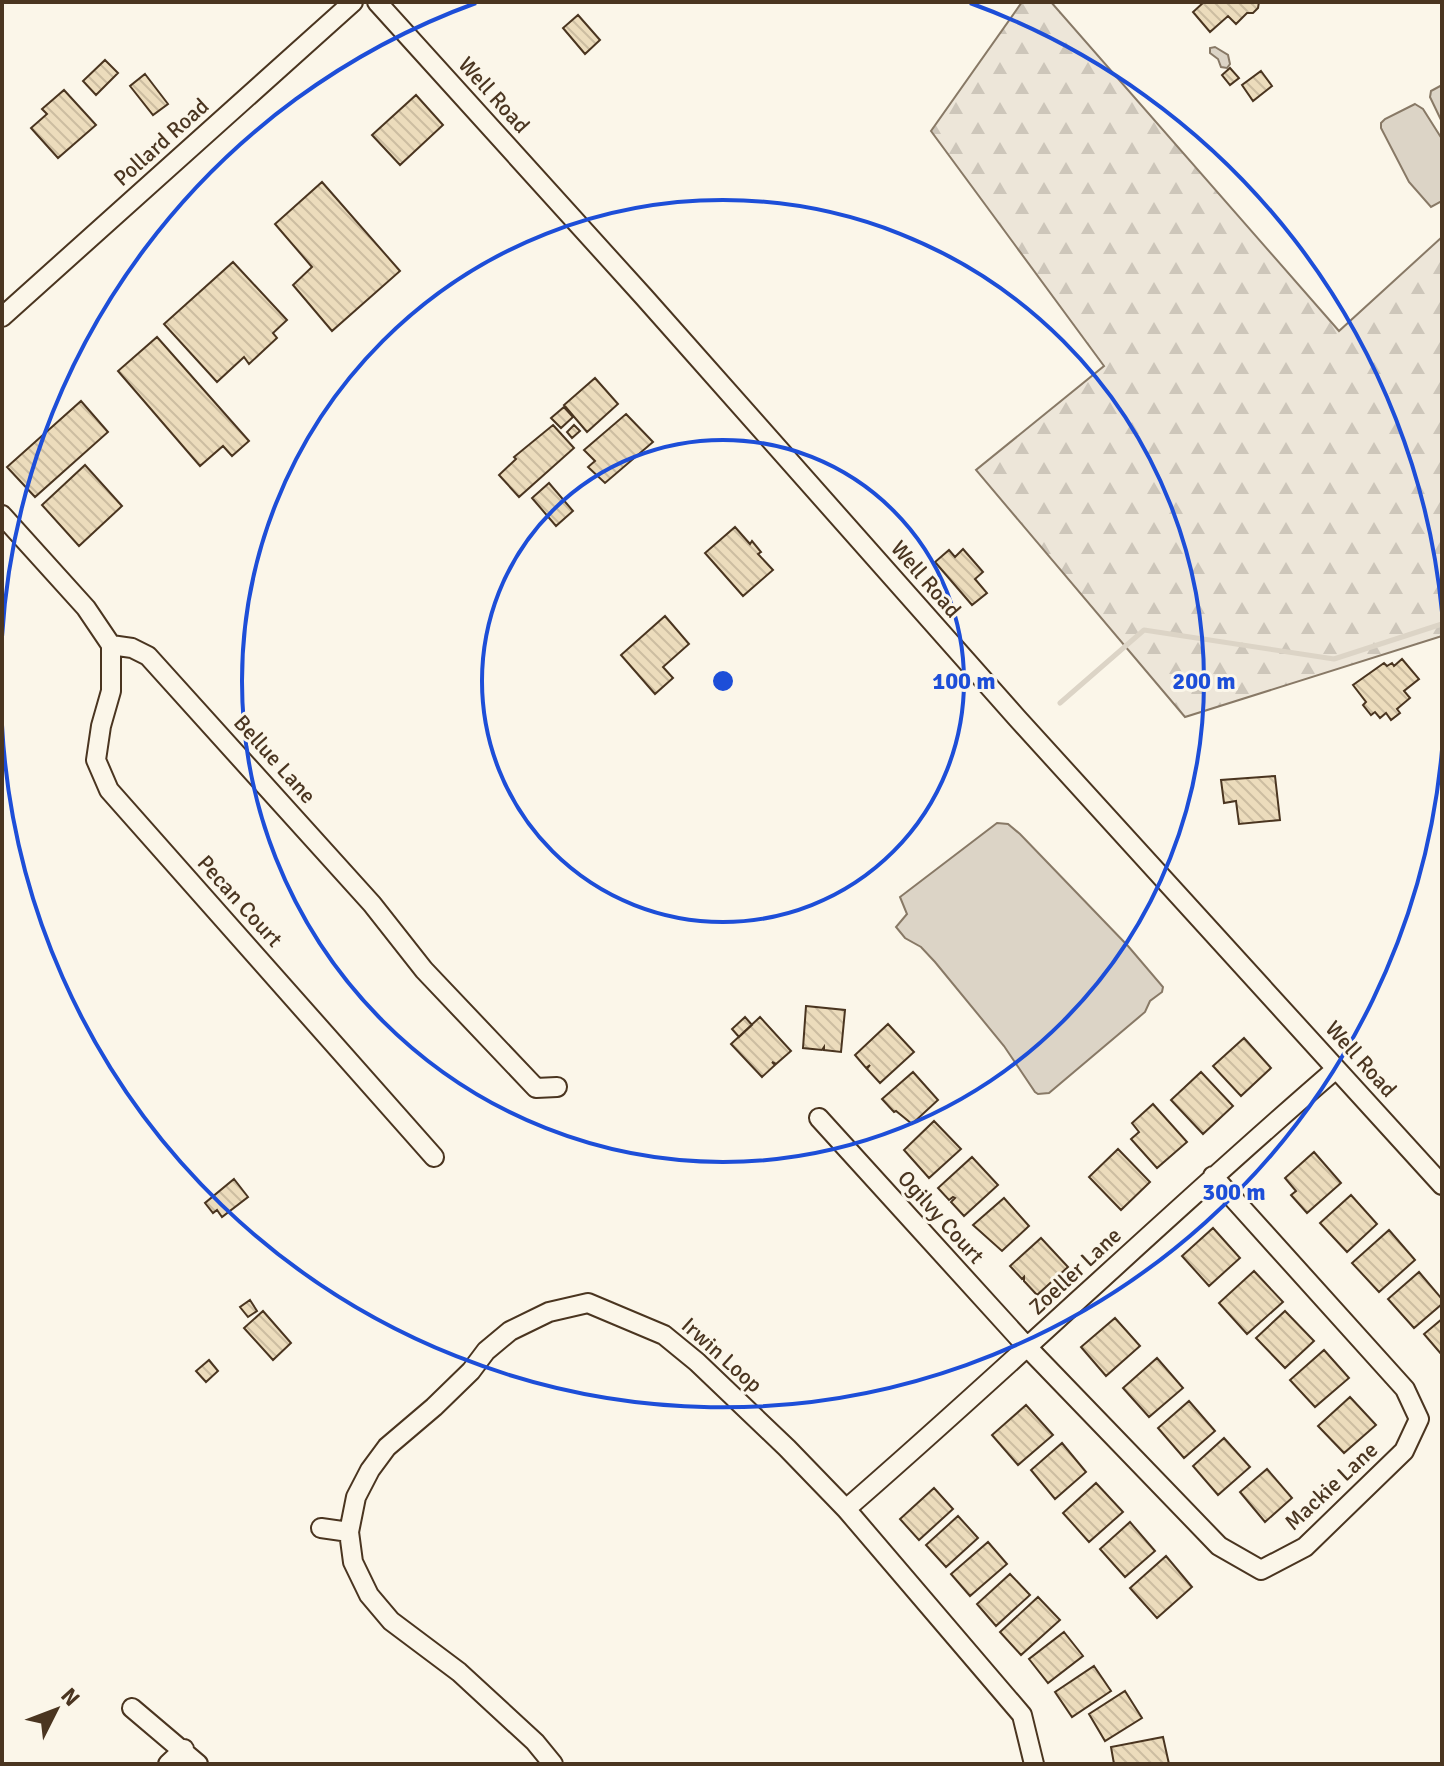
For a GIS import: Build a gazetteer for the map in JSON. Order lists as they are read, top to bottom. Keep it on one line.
{"streets":{"street":["Well Road","Pollard Road","Bellue Lane","Pecan Court","Ogilvy Court","Zoeller Lane","Irwin Loop","Mackie Lane"]},"crossings":[["Well Road","Zoeller Lane"],["Bellue Lane","Pecan Court"],["Ogilvy Court","Zoeller Lane"],["Ogilvy Court","Mackie Lane"],["Zoeller Lane","Irwin Loop"],["Zoeller Lane","Mackie Lane"]],"north":"top right","rings":["100 m","200 m","300 m"]}
